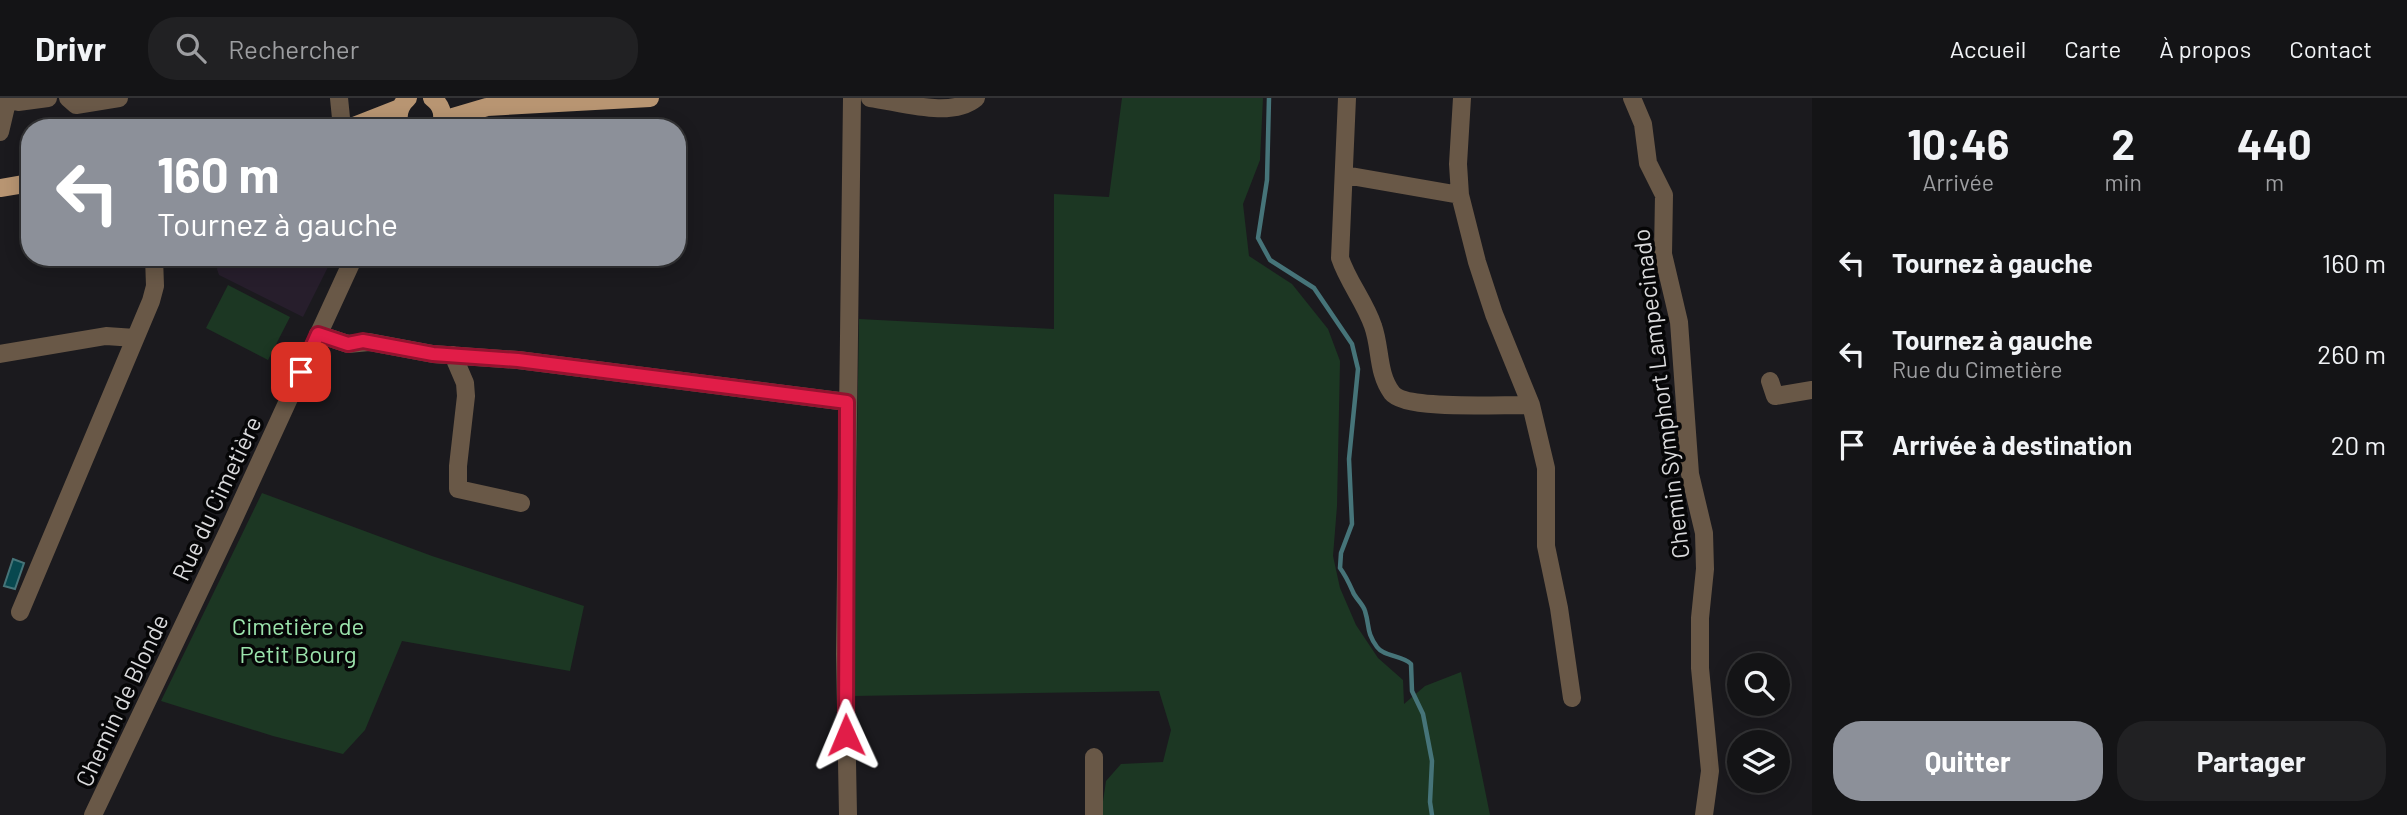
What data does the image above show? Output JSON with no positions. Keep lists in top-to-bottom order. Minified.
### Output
{"streets":{"street":["Chemin Symphort Lampecinado","Rue du Cimetière","Chemin de Blonde"]},"crossings":[["Rue du Cimetière","Chemin de Blonde"]],"parks":["Cimetière de Petit Bourg"],"page":{"header":"Drivr","search":"Rechercher","nav":["Accueil","Carte","À propos","Contact"],"eta":["10:46","Arrivée","2","min","440","m"],"turn":["160 m","Tournez à gauche"],"list":[{"name":"Tournez à gauche","value":"160 m"},{"name":"Tournez à gauche","note":"Rue du Cimetière","value":"260 m"},{"name":"Arrivée à destination","value":"20 m"}],"buttons":["Quitter","Partager"]}}
